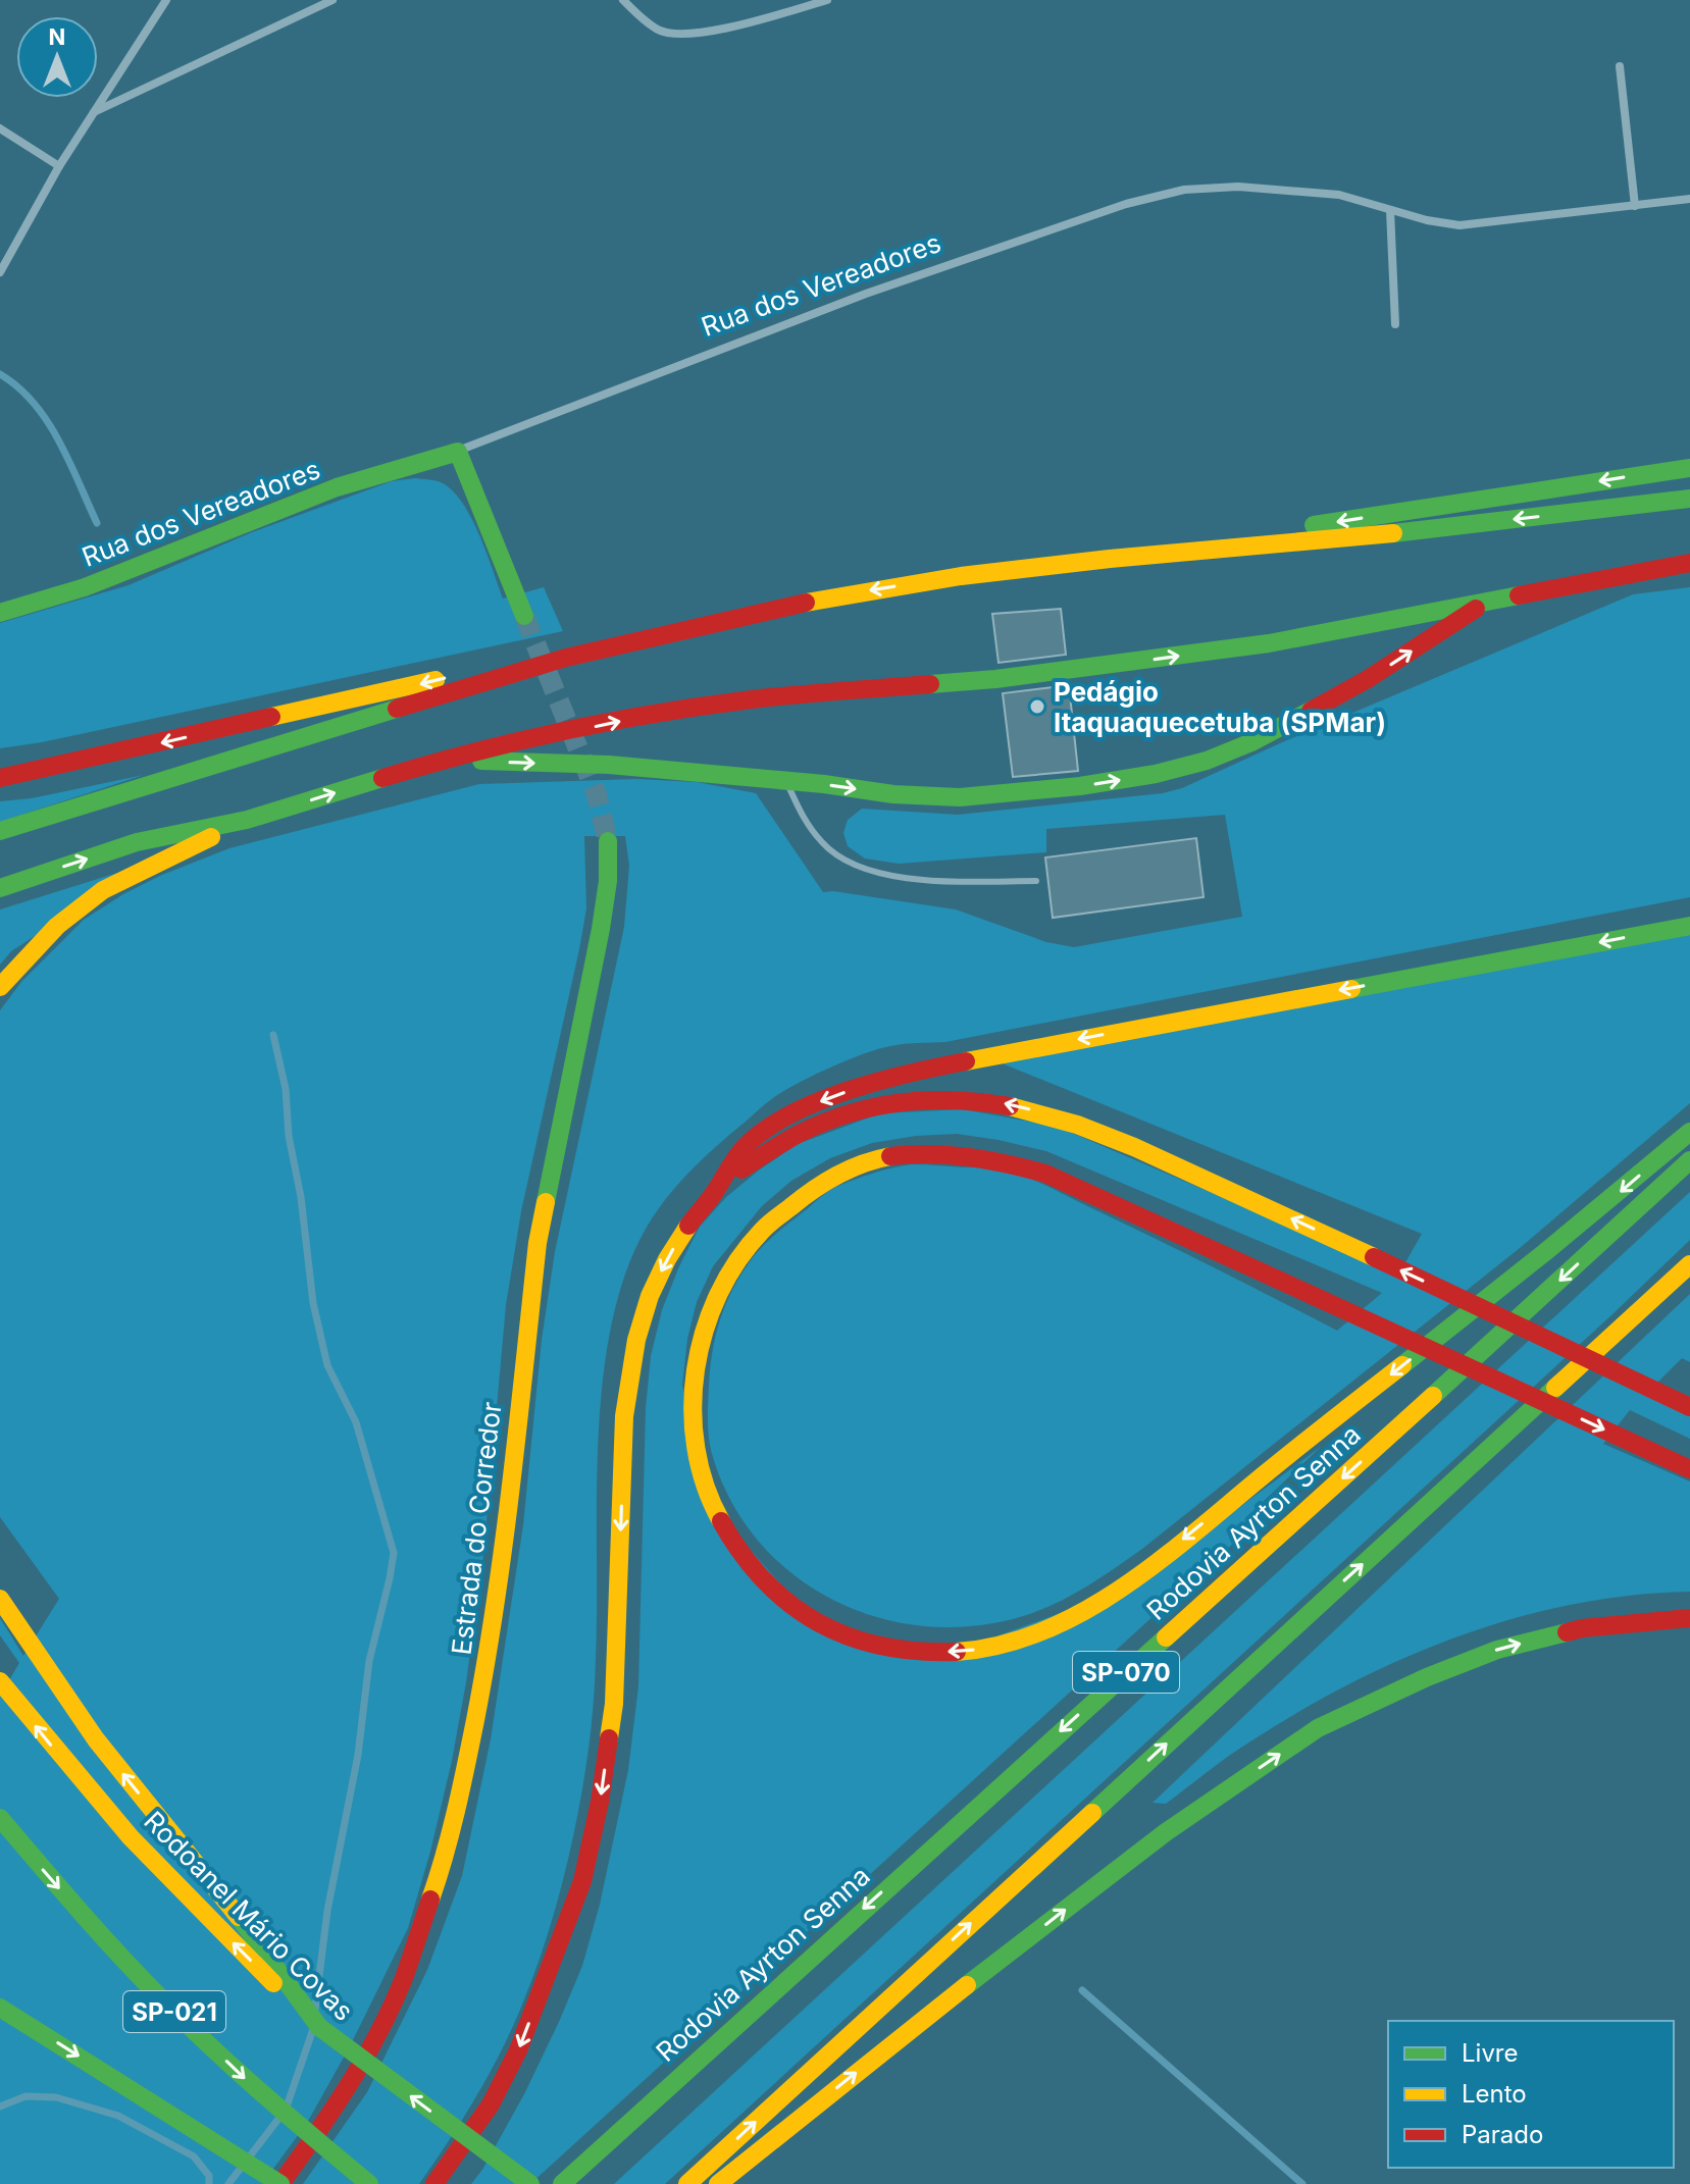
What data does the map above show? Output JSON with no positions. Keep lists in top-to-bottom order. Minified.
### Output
{"streets":{"main road":["Rua dos Vereadores","Rodovia Ayrton Senna","Estrada do Corredor","SP-070","Rodoanel Mário Covas","SP-021"]},"places":["Pedágio Itaquaquecetuba (SPMar)"],"legend":["Livre","Lento","Parado"],"north":"top"}
